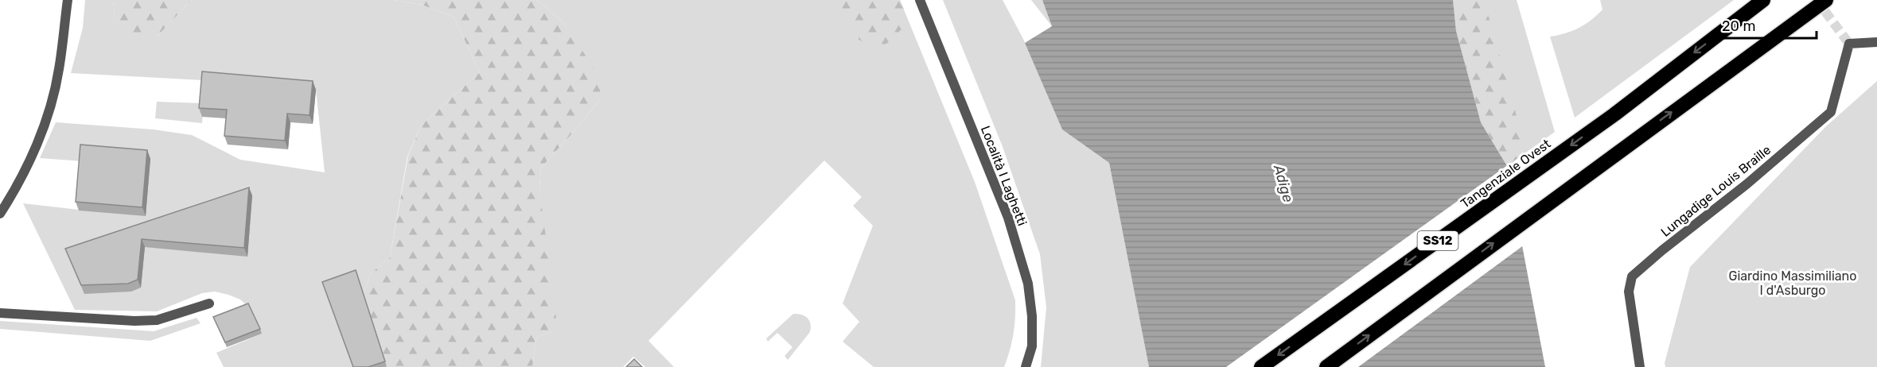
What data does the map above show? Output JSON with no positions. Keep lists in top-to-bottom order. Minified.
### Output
{"streets":{"highway":["Tangenziale Ovest","SS12"],"street":["Località I Laghetti","Lungadige Louis Braille"]},"water":["Adige"],"parks":["Giardino Massimiliano I d'Asburgo"],"scale_bar":"20 m"}
